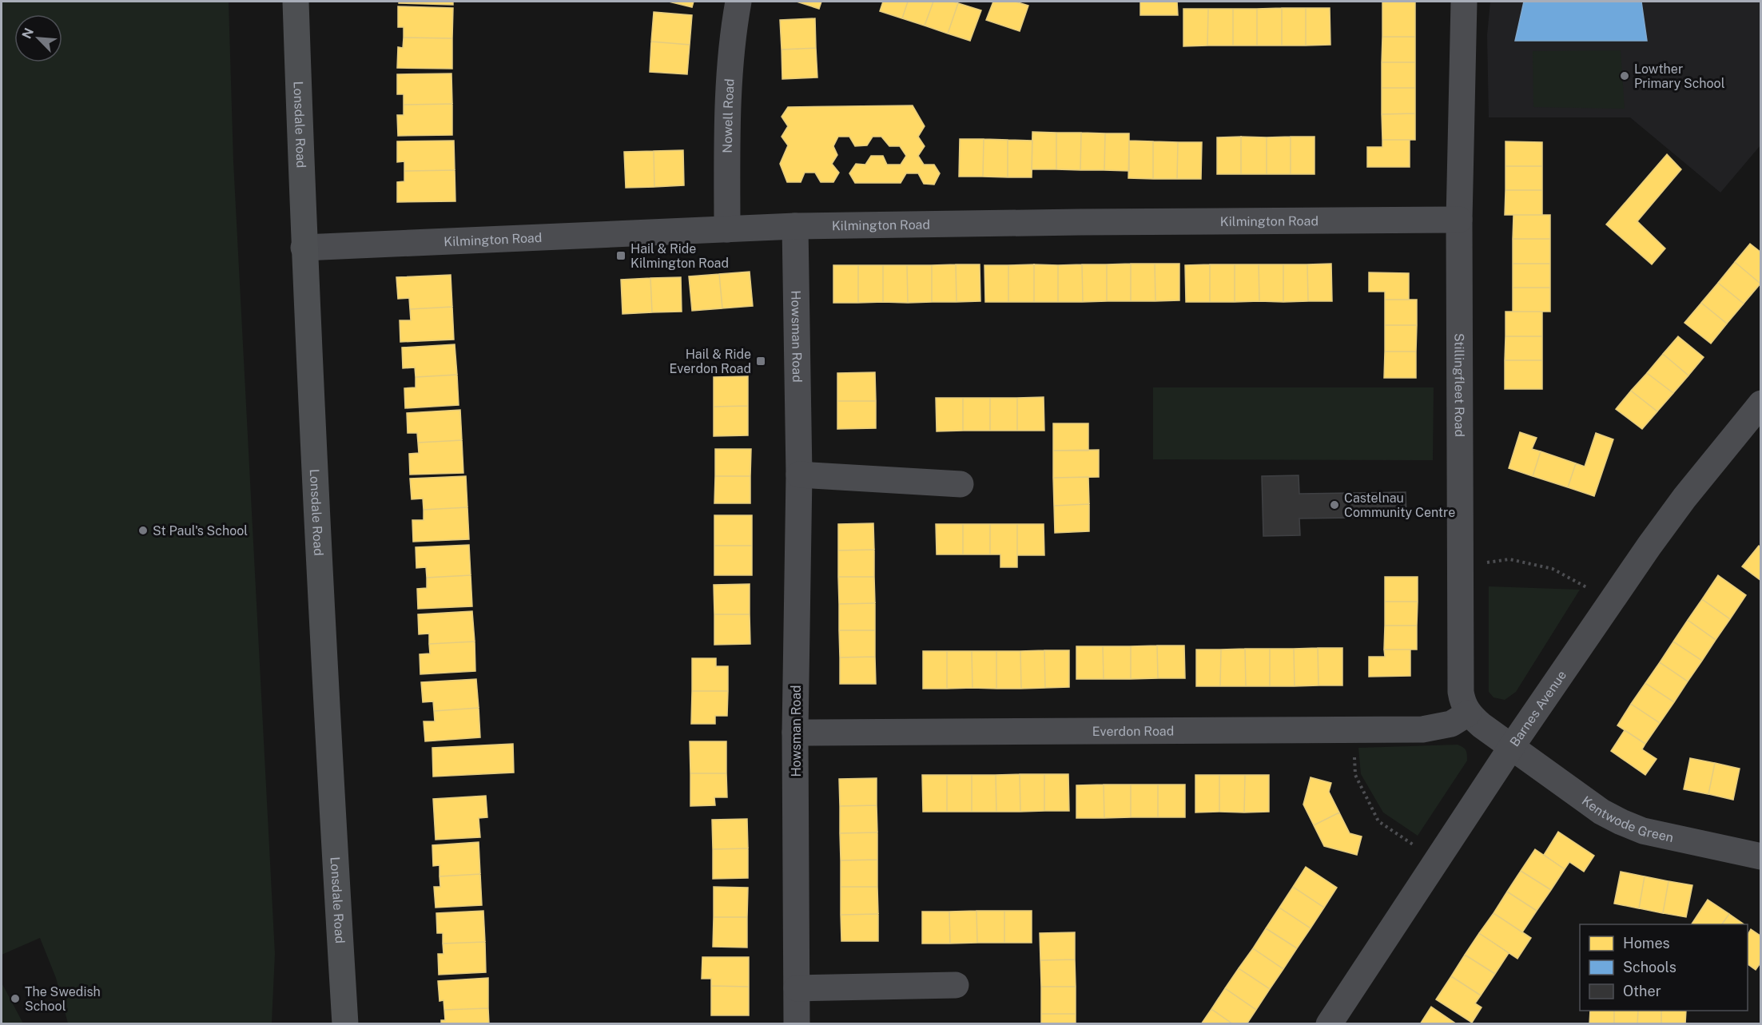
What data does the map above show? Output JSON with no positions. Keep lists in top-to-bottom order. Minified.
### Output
{"streets":{"main road":["Lonsdale Road"],"street":["Nowell Road","Kilmington Road","Howsman Road","Stillingfleet Road","Barnes Avenue","Everdon Road","Kentwode Green"]},"crossings":[["Nowell Road","Kilmington Road"],["Lonsdale Road","Kilmington Road"],["Kilmington Road","Howsman Road"],["Kilmington Road","Stillingfleet Road"],["Howsman Road","Everdon Road"],["Stillingfleet Road","Everdon Road"],["Barnes Avenue","Kentwode Green"]],"places":{"other":["Lowther Primary School","Castelnau Community Centre","St Paul's School","The Swedish School"],"transit":["Hail & Ride Kilmington Road","Hail & Ride Everdon Road"]},"legend":["Homes","Schools","Other"],"north":"top left"}
